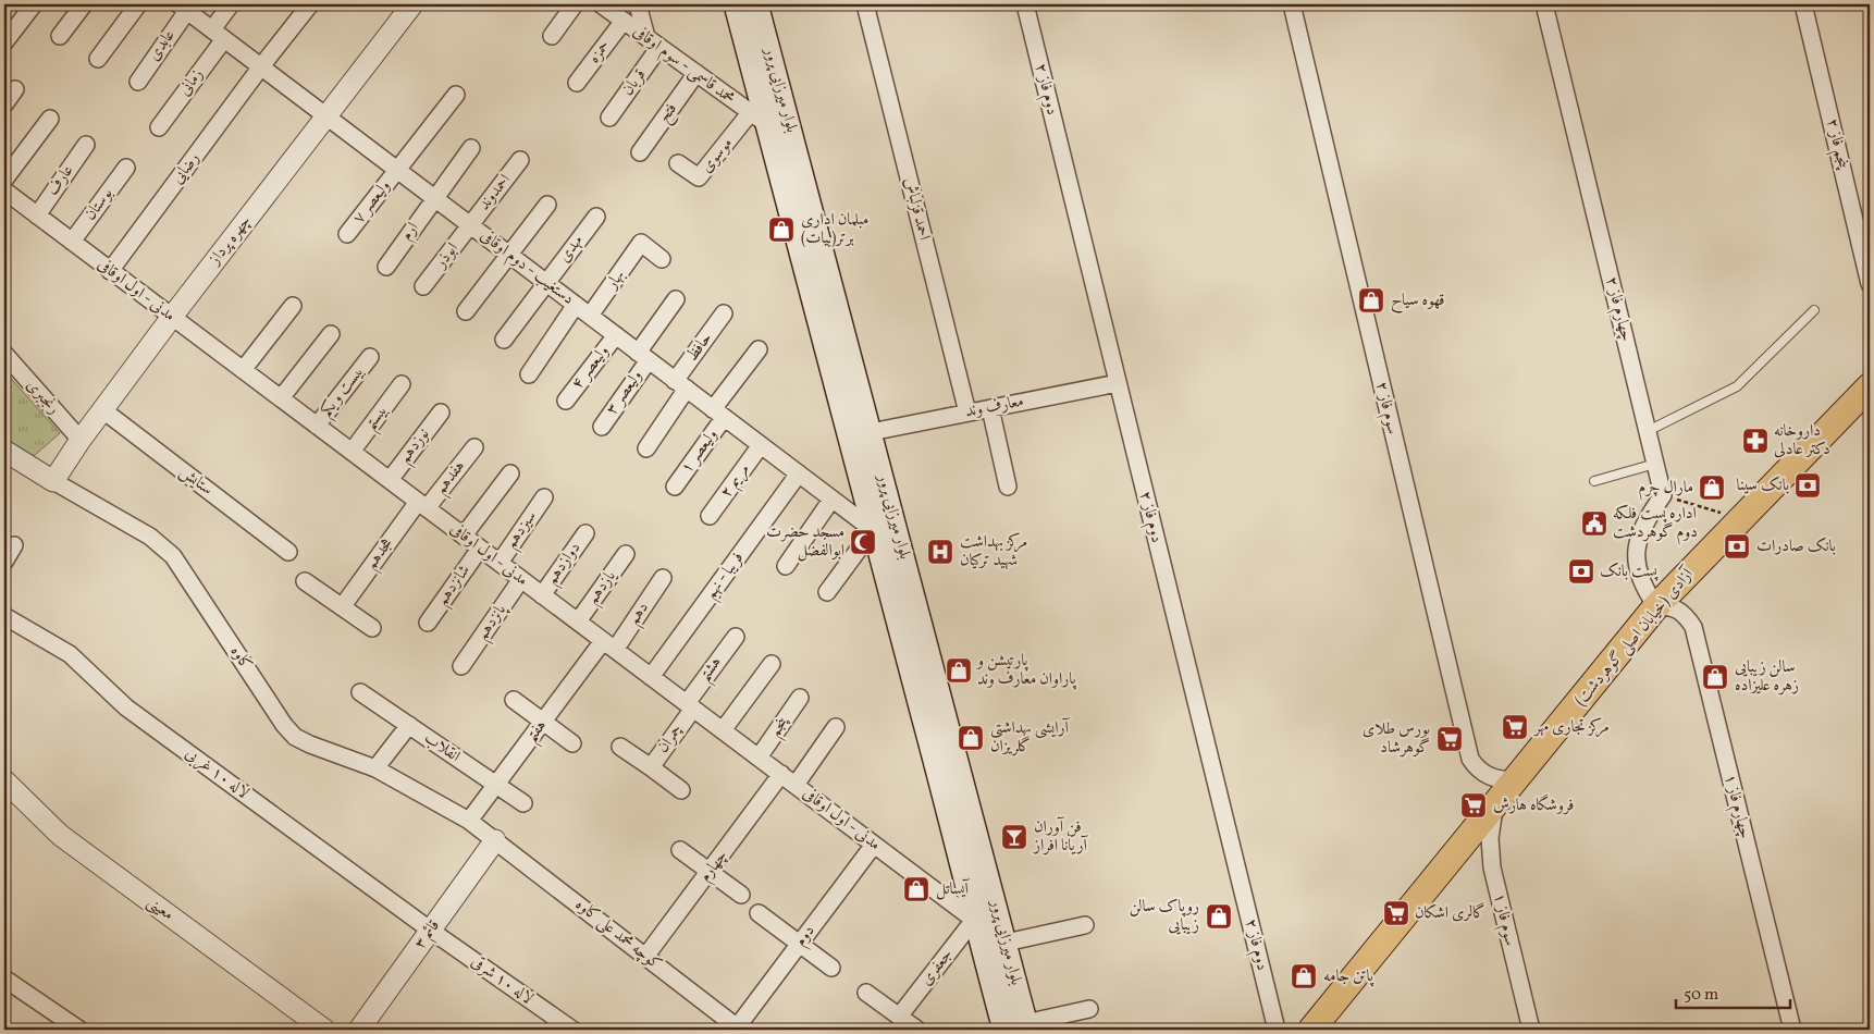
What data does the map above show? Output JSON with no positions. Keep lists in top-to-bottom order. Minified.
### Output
{"streets":{"main road":["بلوار میرزایی پرور","آزادی (خیابان اصلی گوهردشت)"],"street":["عابدی","حمزه","محمد قاسمی - سوم اوقافی","زمانی","قربان","دوم فاز ۲","فتح","پنجم فاز ۲","موسوی","رضایی","عارف","احمدوند","ولیعصر ۷","بوستان","احمد قزلباش","ارم","چهره پرداز","مهدی","ابوذر","دستغیب - دوم اوقافی","بهار","مدنی - اول اوقافی","چهارم فاز ۲","حافظ","ولیعصر ۴","بیست و یکم","ولیعصر ۳","رنجبری","معارف وند","سوم فاز ۲","بیستم","نوزدهم","ولیعصر ۱","هفدهم","ستایش","مریم ۲","سیزدهم","هجدهم","دوازدهم","فریبا - نهم","شانزدهم","یازدهم","دهم","پانزدهم","کاوه","هشتم","پنجم","هفتم","چمران","انقلاب","لاله ۱۰ غربی","چهارم فاز ۱","چهارم","معینی","سوم فاز ۱","قائم ۳","کوچه محمد علی کاوه","دوم","جعفری","لاله ۱۰ شرقی"]},"crossings":[["عابدی","دستغیب - دوم اوقافی"],["حمزه","محمد قاسمی - سوم اوقافی"],["محمد قاسمی - سوم اوقافی","قربان"],["محمد قاسمی - سوم اوقافی","بلوار میرزایی پرور"],["محمد قاسمی - سوم اوقافی","فتح"],["محمد قاسمی - سوم اوقافی","موسوی"],["زمانی","دستغیب - دوم اوقافی"],["دوم فاز ۲","معارف وند"],["بلوار میرزایی پرور","موسوی"],["بلوار میرزایی پرور","دستغیب - دوم اوقافی"],["بلوار میرزایی پرور","مدنی - اول اوقافی"],["بلوار میرزایی پرور","معارف وند"],["بلوار میرزایی پرور","جعفری"],["رضایی","دستغیب - دوم اوقافی"],["رضایی","مدنی - اول اوقافی"],["عارف","مدنی - اول اوقافی"],["احمدوند","ابوذر"],["احمدوند","دستغیب - دوم اوقافی"],["ولیعصر ۷","دستغیب - دوم اوقافی"],["بوستان","مدنی - اول اوقافی"],["احمد قزلباش","معارف وند"],["ارم","دستغیب - دوم اوقافی"],["چهره پرداز","دستغیب - دوم اوقافی"],["چهره پرداز","مدنی - اول اوقافی"],["چهره پرداز","رنجبری"],["چهره پرداز","ستایش"],["چهره پرداز","کاوه"],["مهدی","دستغیب - دوم اوقافی"],["ابوذر","دستغیب - دوم اوقافی"],["دستغیب - دوم اوقافی","بهار"],["دستغیب - دوم اوقافی","حافظ"],["دستغیب - دوم اوقافی","ولیعصر ۴"],["دستغیب - دوم اوقافی","ولیعصر ۳"],["دستغیب - دوم اوقافی","ولیعصر ۱"],["دستغیب - دوم اوقافی","مریم ۲"],["دستغیب - دوم اوقافی","فریبا - نهم"],["مدنی - اول اوقافی","بیست و یکم"],["مدنی - اول اوقافی","بیستم"],["مدنی - اول اوقافی","نوزدهم"],["مدنی - اول اوقافی","هفدهم"],["مدنی - اول اوقافی","سیزدهم"],["مدنی - اول اوقافی","هجدهم"],["مدنی - اول اوقافی","دوازدهم"],["مدنی - اول اوقافی","فریبا - نهم"],["مدنی - اول اوقافی","شانزدهم"],["مدنی - اول اوقافی","یازدهم"],["مدنی - اول اوقافی","دهم"],["مدنی - اول اوقافی","پانزدهم"],["مدنی - اول اوقافی","هشتم"],["مدنی - اول اوقافی","پنجم"],["مدنی - اول اوقافی","هفتم"],["مدنی - اول اوقافی","چمران"],["مدنی - اول اوقافی","چهارم"],["مدنی - اول اوقافی","دوم"],["مدنی - اول اوقافی","جعفری"],["سوم فاز ۲","آزادی (خیابان اصلی گوهردشت)"],["هفدهم","هجدهم"],["دهم","هفتم"],["آزادی (خیابان اصلی گوهردشت)","چهارم فاز ۱"],["آزادی (خیابان اصلی گوهردشت)","سوم فاز ۱"],["کاوه","هفتم"],["کاوه","قائم ۳"],["کاوه","کوچه محمد علی کاوه"],["هشتم","چمران"],["هفتم","انقلاب"],["لاله ۱۰ غربی","قائم ۳"],["لاله ۱۰ غربی","لاله ۱۰ شرقی"],["چهارم","کوچه محمد علی کاوه"],["قائم ۳","کوچه محمد علی کاوه"],["قائم ۳","لاله ۱۰ شرقی"],["کوچه محمد علی کاوه","دوم"]],"places":{"shop":["مبلمان اداری برتر(بیات)","قهوه سیاح","مارال چرم","پارتیشن و پاراوان معارف وند","سالن زیبایی زهره علیزاده","آرایشی بهداشتی گلریزان","آیساتل","روپاک سالن زیبایی","پاتن جامه"],"pharmacy":["داروخانه دکتر عادلی"],"bank":["بانک سینا","بانک صادرات","پست بانک"],"public building":["اداره پست فلکه دوم گوهردشت"],"mosque":["مسجد حضرت ابوالفضل"],"hospital":["مرکز بهداشت شهید ترکیان"],"supermarket":["مرکز تجاری مهر","بورس طلای گوهرشاد","فروشگاه هارش","گالری اشکان"],"bar":["فن آوران آریانا افراز"]},"scale_bar":"50 m"}
